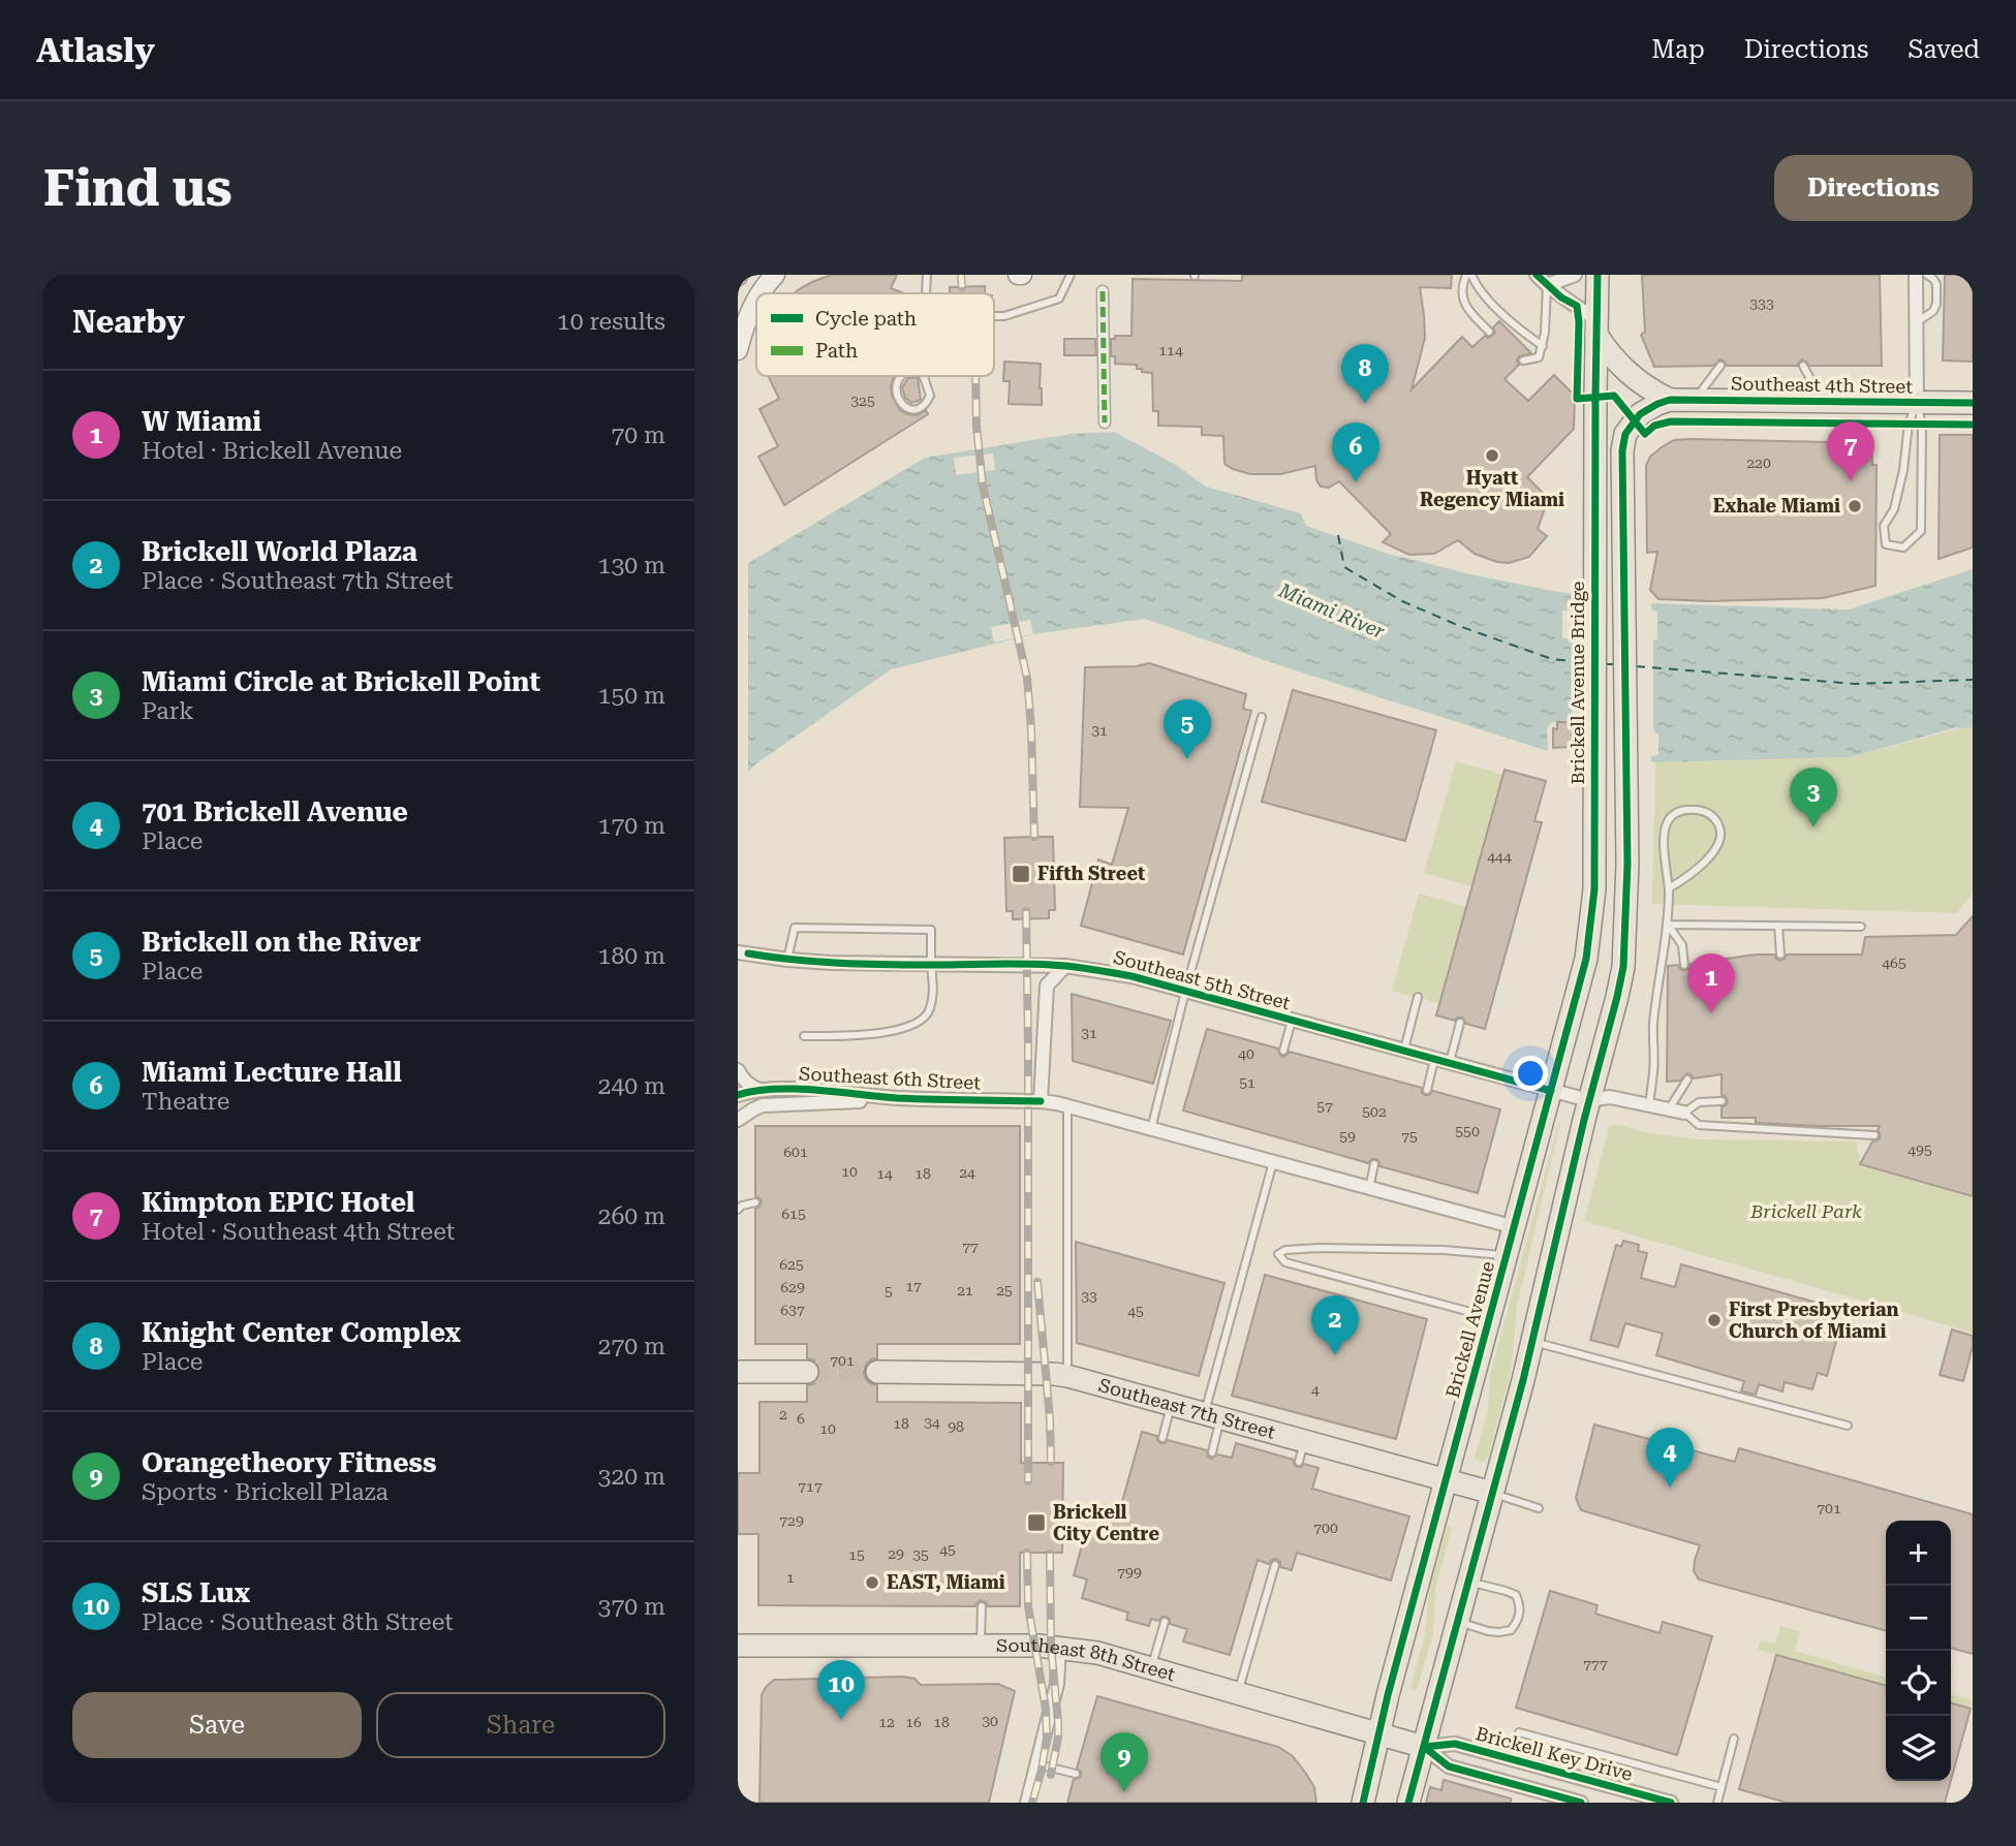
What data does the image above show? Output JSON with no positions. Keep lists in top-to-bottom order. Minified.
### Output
{"streets":{"main road":["Southeast 4th Street","Brickell Avenue Bridge","Brickell Avenue","Southeast 7th Street","Southeast 8th Street"],"street":["Southeast 5th Street","Southeast 6th Street","Brickell Key Drive"]},"crossings":[["Brickell Avenue Bridge","Brickell Avenue"],["Southeast 5th Street","Brickell Avenue"],["Southeast 6th Street","Brickell Avenue"],["Brickell Avenue","Southeast 7th Street"],["Brickell Avenue","Southeast 8th Street"],["Southeast 8th Street","Brickell Key Drive"]],"water":["Miami River"],"parks":["Brickell Park"],"places":{"other":["Hyatt Regency Miami","Exhale Miami","First Presbyterian Church of Miami","EAST, Miami"],"transit":["Fifth Street","Brickell City Centre"]},"house_numbers":["333","114","325","220","31","444","465","31","40","51","57","502","550","59","75","495","601","10","24","14","18","615","77","625","17","629","21","25","5","33","637","45","701","4","2","6","34","18","98","10","717","701","729","700","45","29","15","35","799","1","777","30","12","16","18"],"legend":["Cycle path","Path"],"page":{"header":"Atlasly","nav":["Map","Directions","Saved"],"buttons":["Directions",["Save","Share"]],"title":"Find us","heading":["Nearby","10 results"],"pins":["8","7","6","5","3","1","2","4","10","9"],"list":[{"mark":"1","name":"W Miami","note":"Hotel · Brickell Avenue","value":"70 m"},{"mark":"2","name":"Brickell World Plaza","note":"Place · Southeast 7th Street","value":"130 m"},{"mark":"3","name":"Miami Circle at Brickell Point","note":"Park","value":"150 m"},{"mark":"4","name":"701 Brickell Avenue","note":"Place","value":"170 m"},{"mark":"5","name":"Brickell on the River","note":"Place","value":"180 m"},{"mark":"6","name":"Miami Lecture Hall","note":"Theatre","value":"240 m"},{"mark":"7","name":"Kimpton EPIC Hotel","note":"Hotel · Southeast 4th Street","value":"260 m"},{"mark":"8","name":"Knight Center Complex","note":"Place","value":"270 m"},{"mark":"9","name":"Orangetheory Fitness","note":"Sports · Brickell Plaza","value":"320 m"},{"mark":"10","name":"SLS Lux","note":"Place · Southeast 8th Street","value":"370 m"}],"map_buttons":["+","−"]}}
